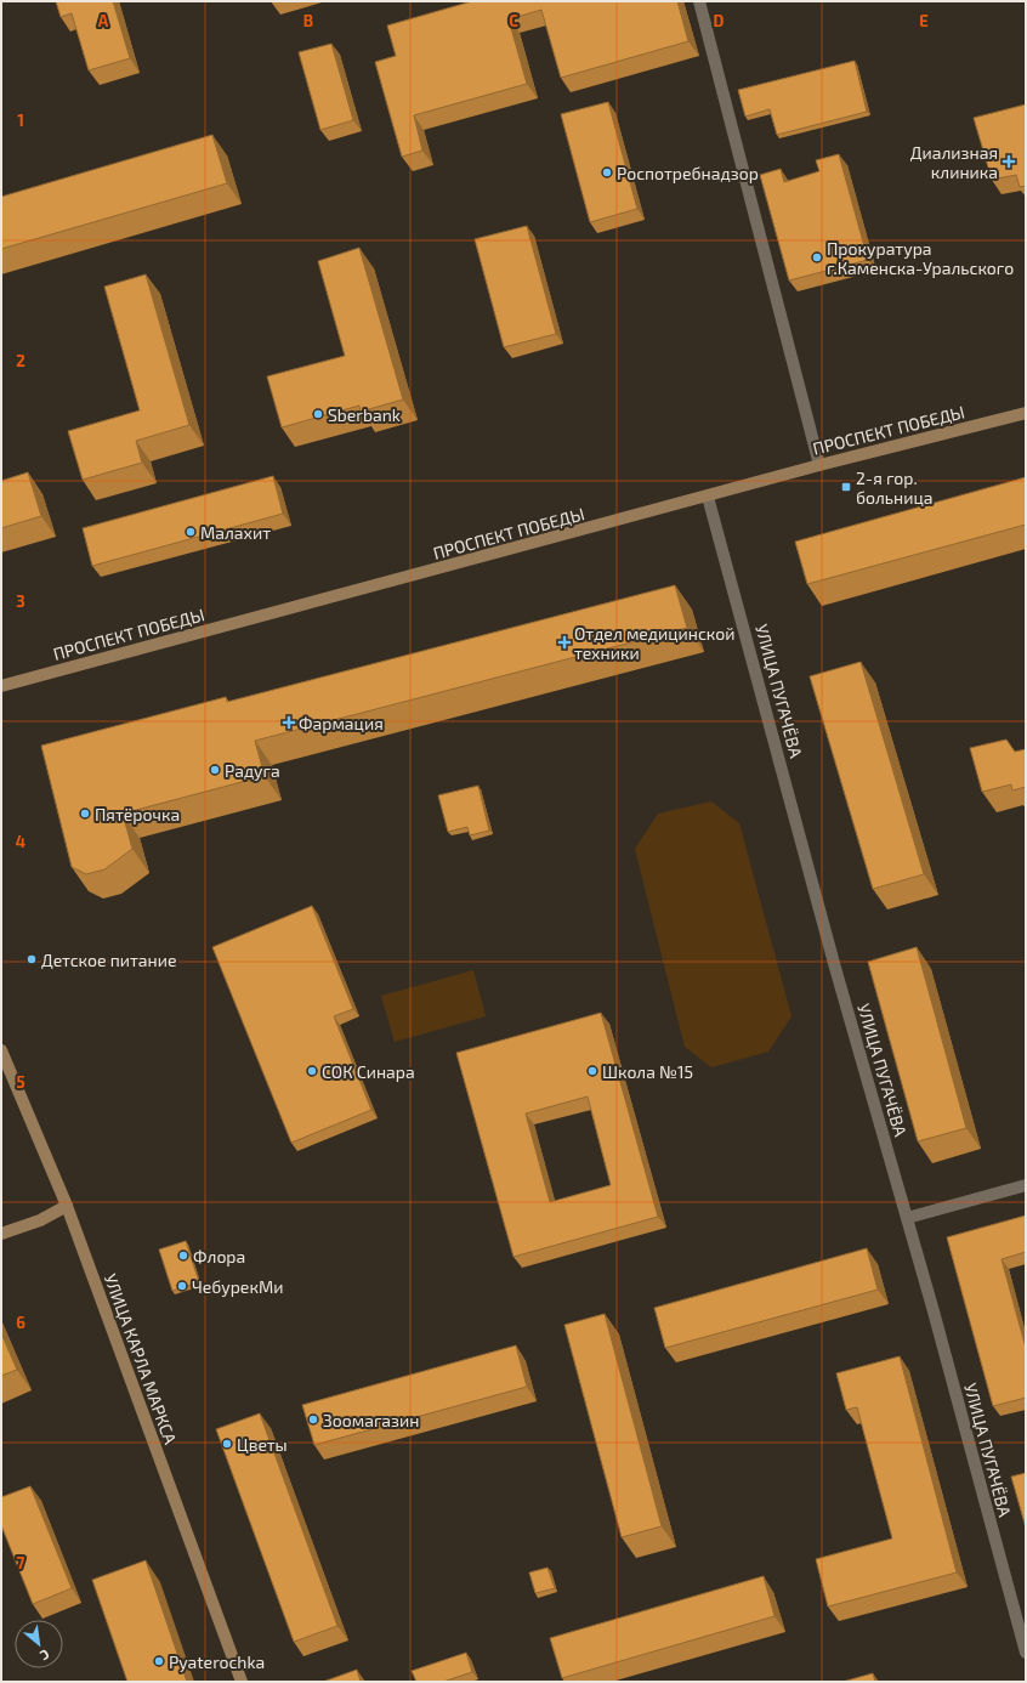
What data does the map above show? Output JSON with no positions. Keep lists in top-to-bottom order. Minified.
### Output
{"streets":{"street":["ПРОСПЕКТ ПОБЕДЫ","УЛИЦА ПУГАЧЁВА","УЛИЦА КАРЛА МАРКСА"]},"crossings":[["ПРОСПЕКТ ПОБЕДЫ","УЛИЦА ПУГАЧЁВА"]],"places":{"health":["Диализная клиника","Отдел медицинской техники","Фармация"],"other":["Роспотребнадзор","Прокуратура г.Каменска-Уральского","Sberbank","Малахит","Радуга","Пятёрочка","Детское питание","СОК Синара","Школа №15","Флора","ЧебурекМи","Зоомагазин","Цветы","Pyaterochka"],"transit":["2-я гор. больница"]},"north":"bottom right","grid":{"columns":["A","B","C","D","E"],"rows":["1","2","3","4","5","6","7"]}}
